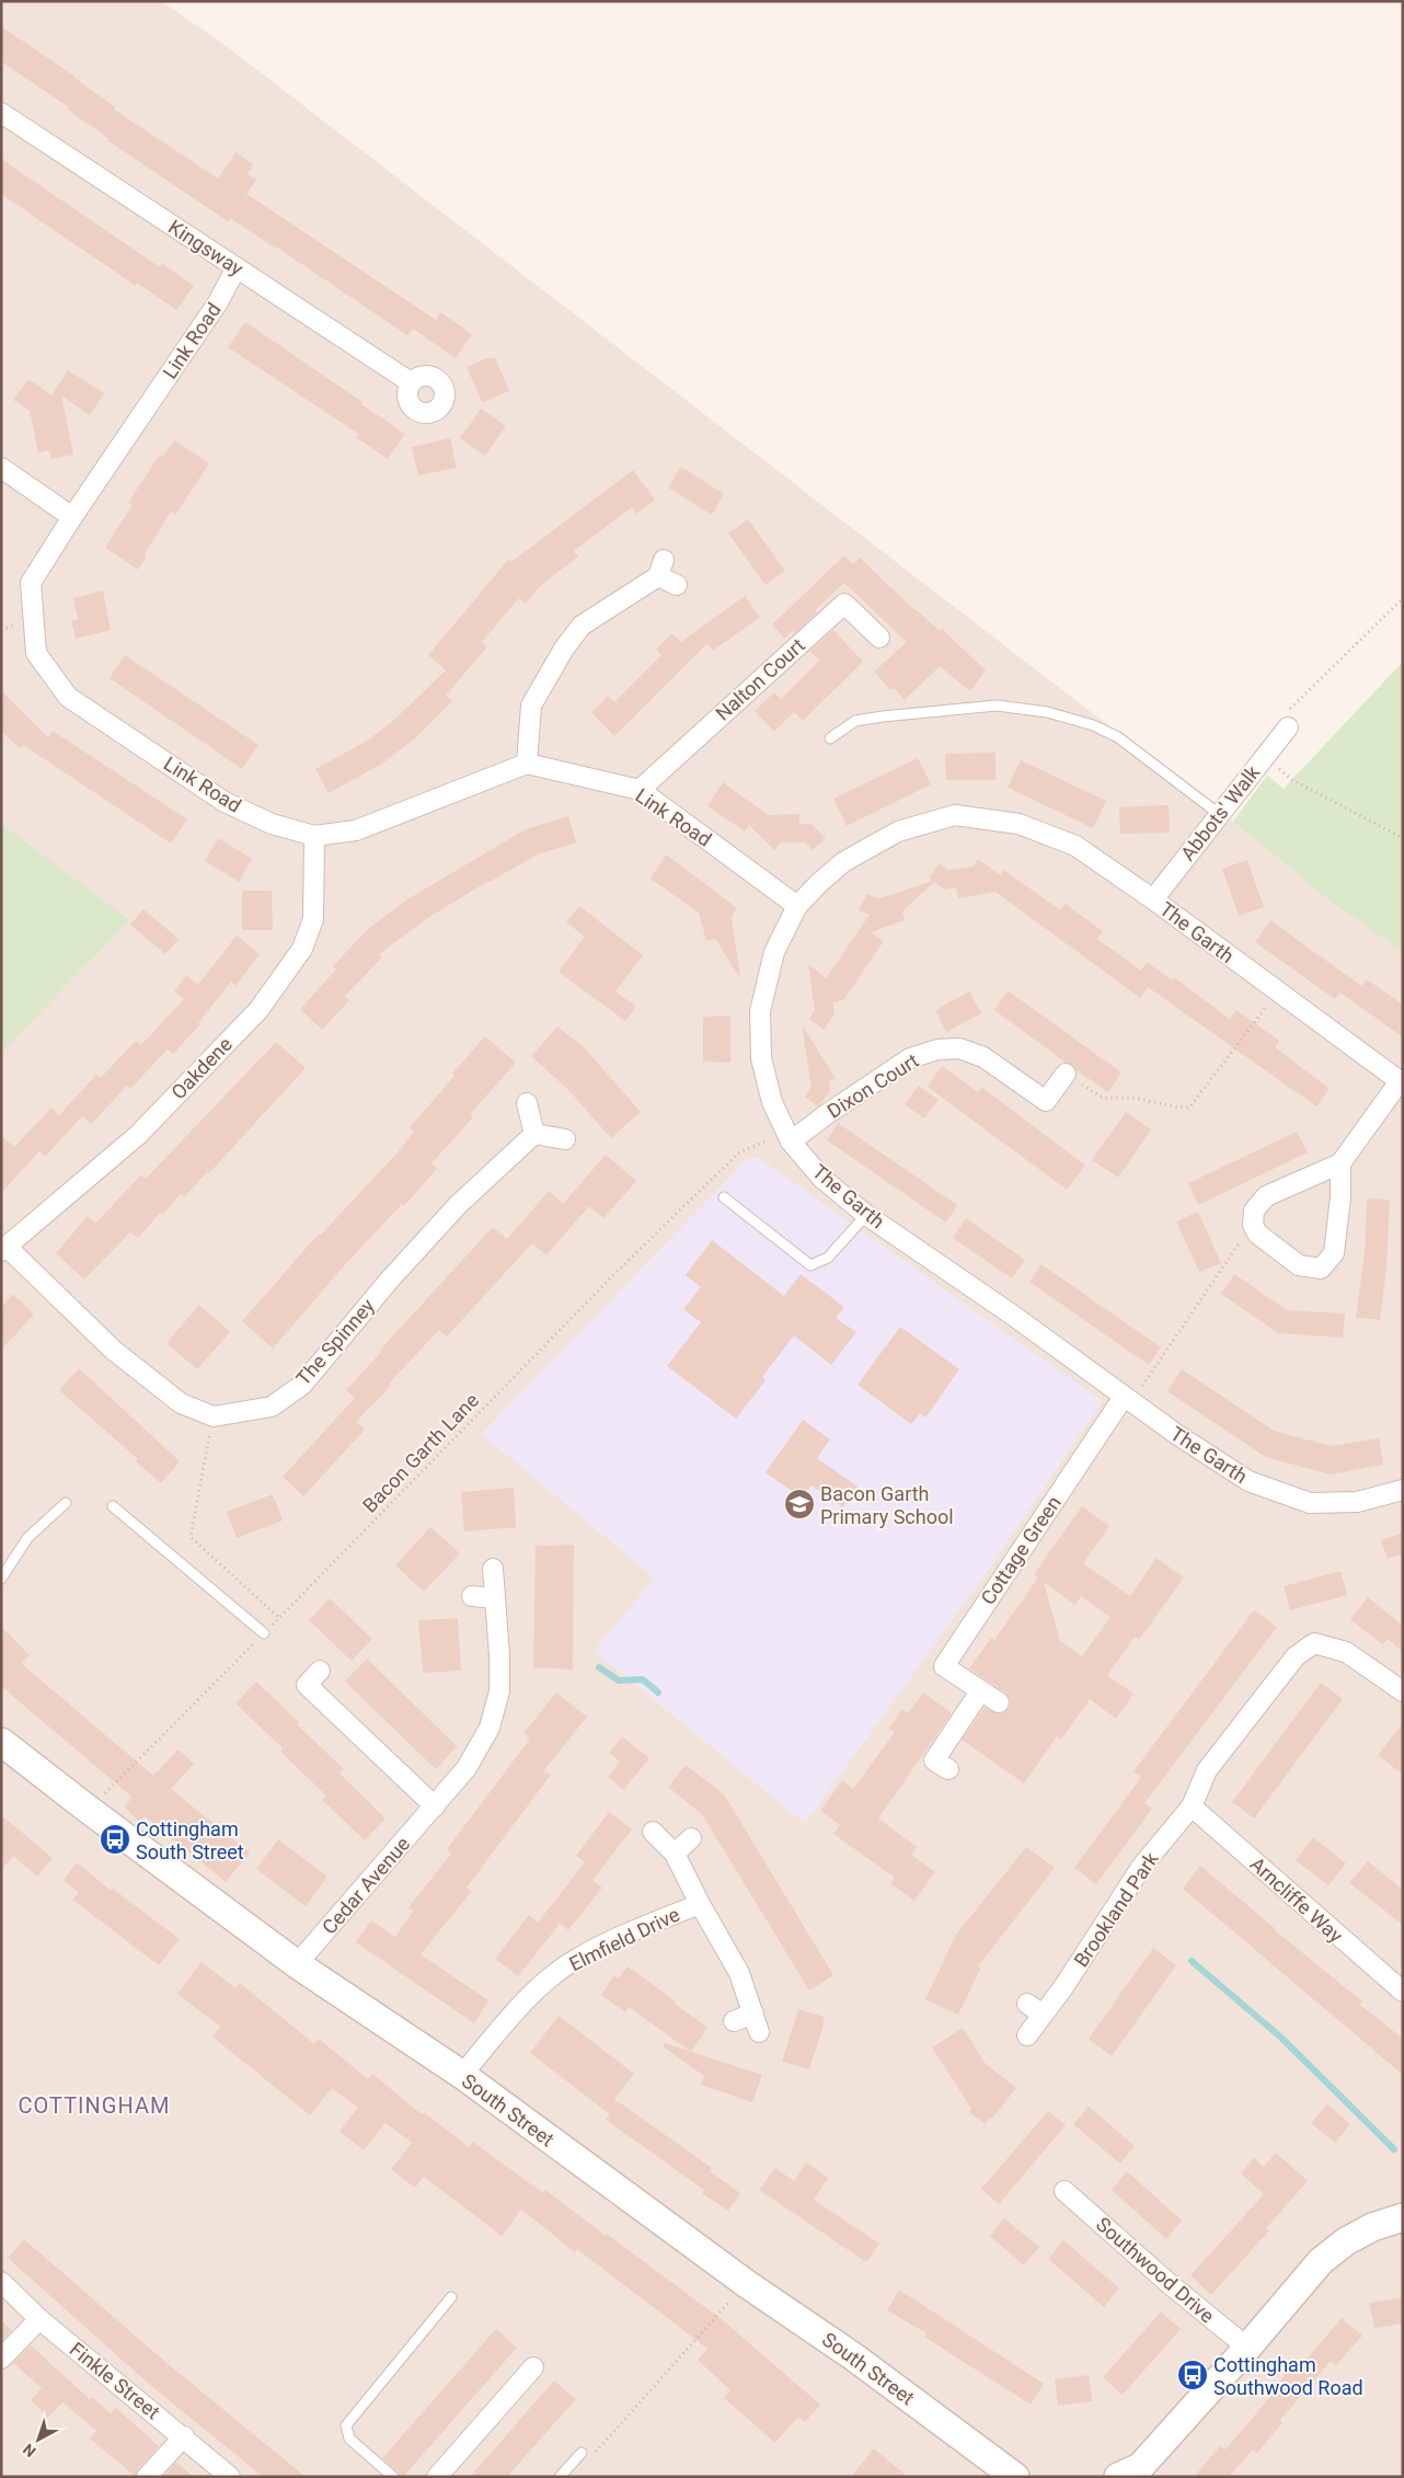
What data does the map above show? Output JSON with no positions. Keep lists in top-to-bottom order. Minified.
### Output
{"streets":{"main road":["South Street"],"street":["Kingsway","Link Road","Nalton Court","Abbots' Walk","The Garth","Oakdene","Dixon Court","The Spinney","Cottage Green","Cedar Avenue","Arncliffe Way","Brookland Park","Elmfield Drive","Southwood Drive","Finkle Street"],"path":["Bacon Garth Lane"]},"crossings":[["Kingsway","Link Road"],["Link Road","Nalton Court"],["Link Road","The Garth"],["Link Road","Oakdene"],["Abbots' Walk","The Garth"],["The Garth","Dixon Court"],["The Garth","Bacon Garth Lane"],["The Garth","Cottage Green"],["Dixon Court","Bacon Garth Lane"],["Bacon Garth Lane","South Street"],["Cedar Avenue","South Street"],["Arncliffe Way","Brookland Park"],["Elmfield Drive","South Street"]],"districts":["COTTINGHAM"],"places":{"school or university":["Bacon Garth Primary School"],"bus stop":["Cottingham South Street","Cottingham Southwood Road"]},"north":"bottom left"}
